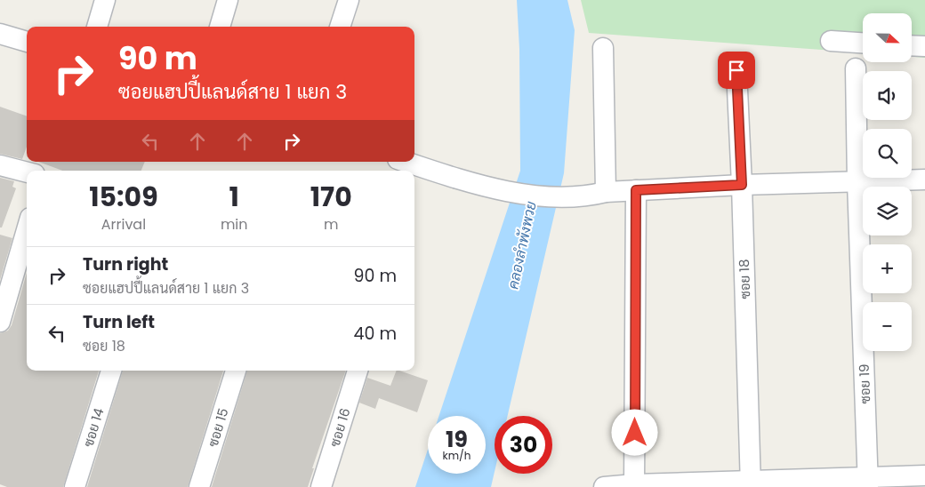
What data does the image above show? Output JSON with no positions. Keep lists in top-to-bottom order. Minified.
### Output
{"streets":{"street":["ซอย 18","ซอย 19","ซอย 14","ซอย 15","ซอย 16"]},"water":["คลองลำพังพวย"],"north":"right","page":{"map_buttons":["+","−"],"turn":["90 m","ซอยแฮปปี้แลนด์สาย 1 แยก 3"],"eta":["15:09","Arrival","1","min","170","m"],"list":[{"name":"Turn right","note":"ซอยแฮปปี้แลนด์สาย 1 แยก 3","value":"90 m"},{"name":"Turn left","note":"ซอย 18","value":"40 m"}],"speed":"19 km/h","limit":"30"}}
